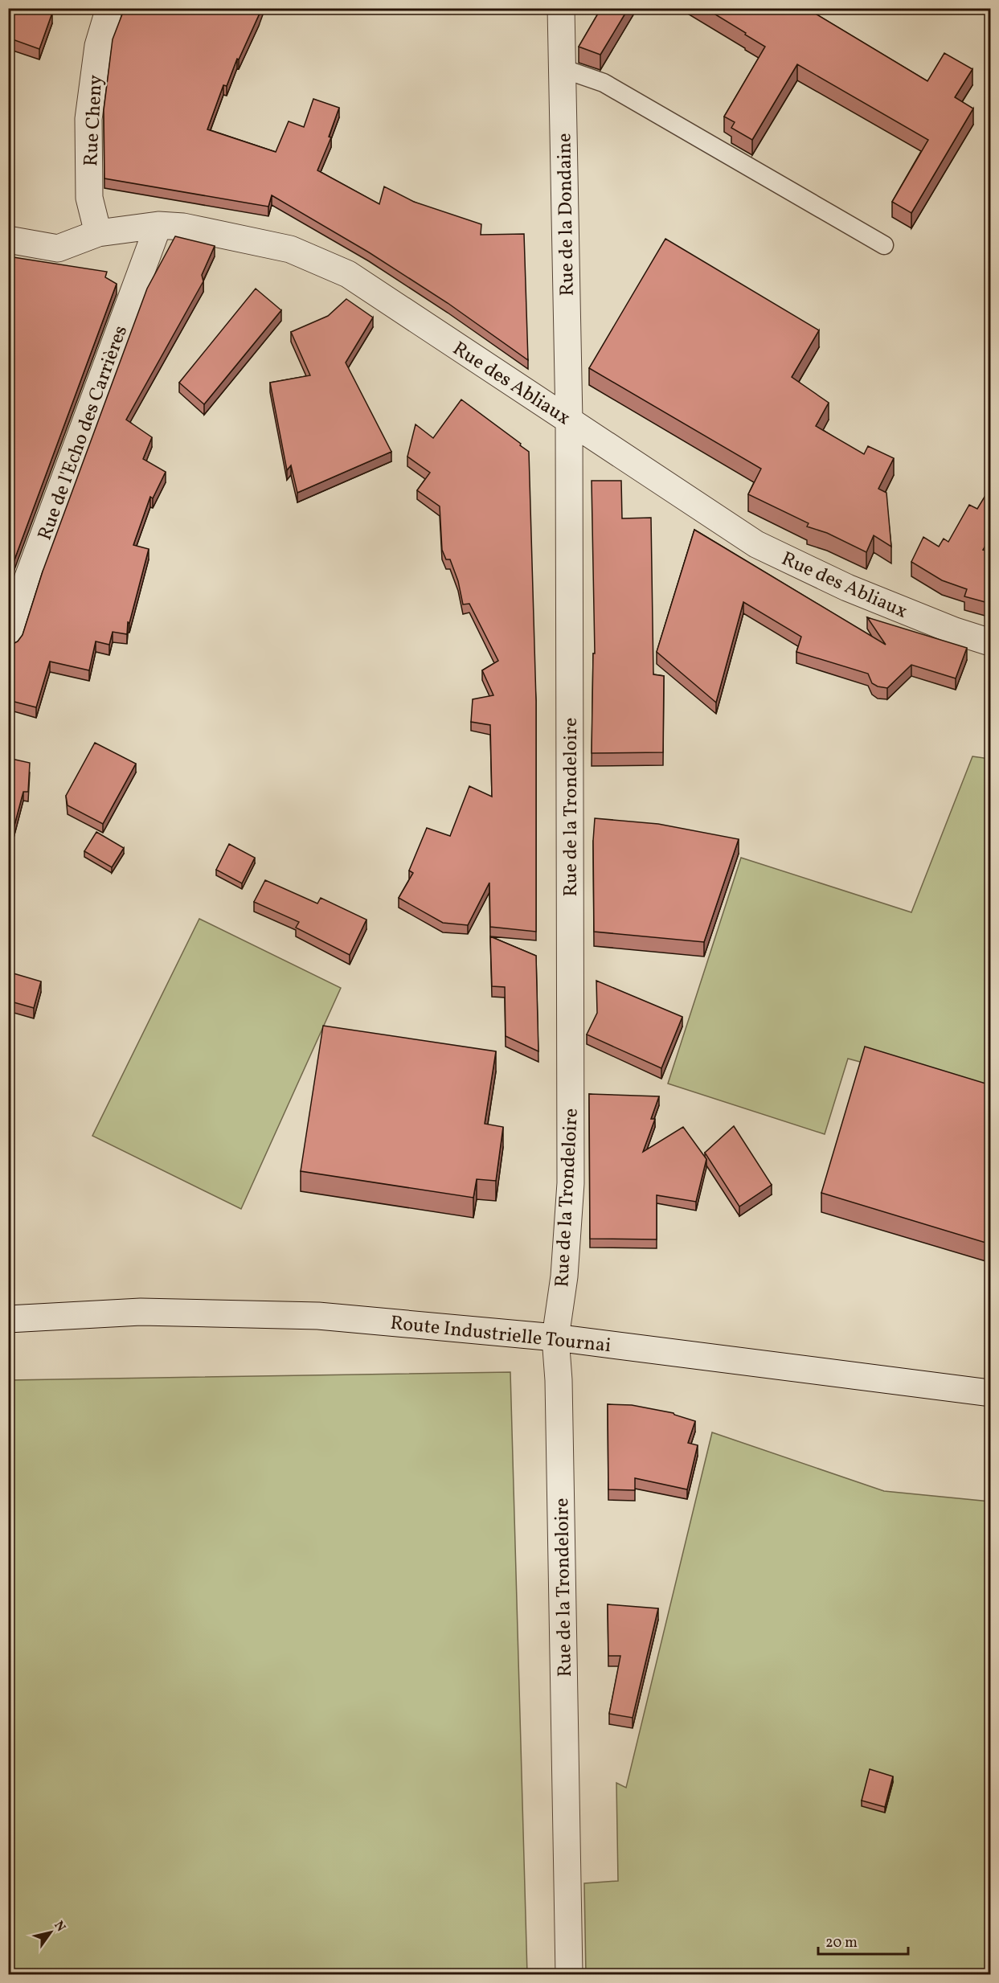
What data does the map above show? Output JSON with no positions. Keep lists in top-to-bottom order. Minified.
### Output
{"streets":{"street":["Rue Cheny","Rue de la Dondaine","Rue des Abliaux","Rue de l'Echo des Carrières","Rue de la Trondeloire","Route Industrielle Tournai"]},"crossings":[["Rue Cheny","Rue des Abliaux"],["Rue de la Dondaine","Rue des Abliaux"],["Rue de la Dondaine","Rue de la Trondeloire"],["Rue des Abliaux","Rue de l'Echo des Carrières"],["Rue des Abliaux","Rue de la Trondeloire"],["Rue de la Trondeloire","Route Industrielle Tournai"]],"scale_bar":"20 m","north":"top right"}
